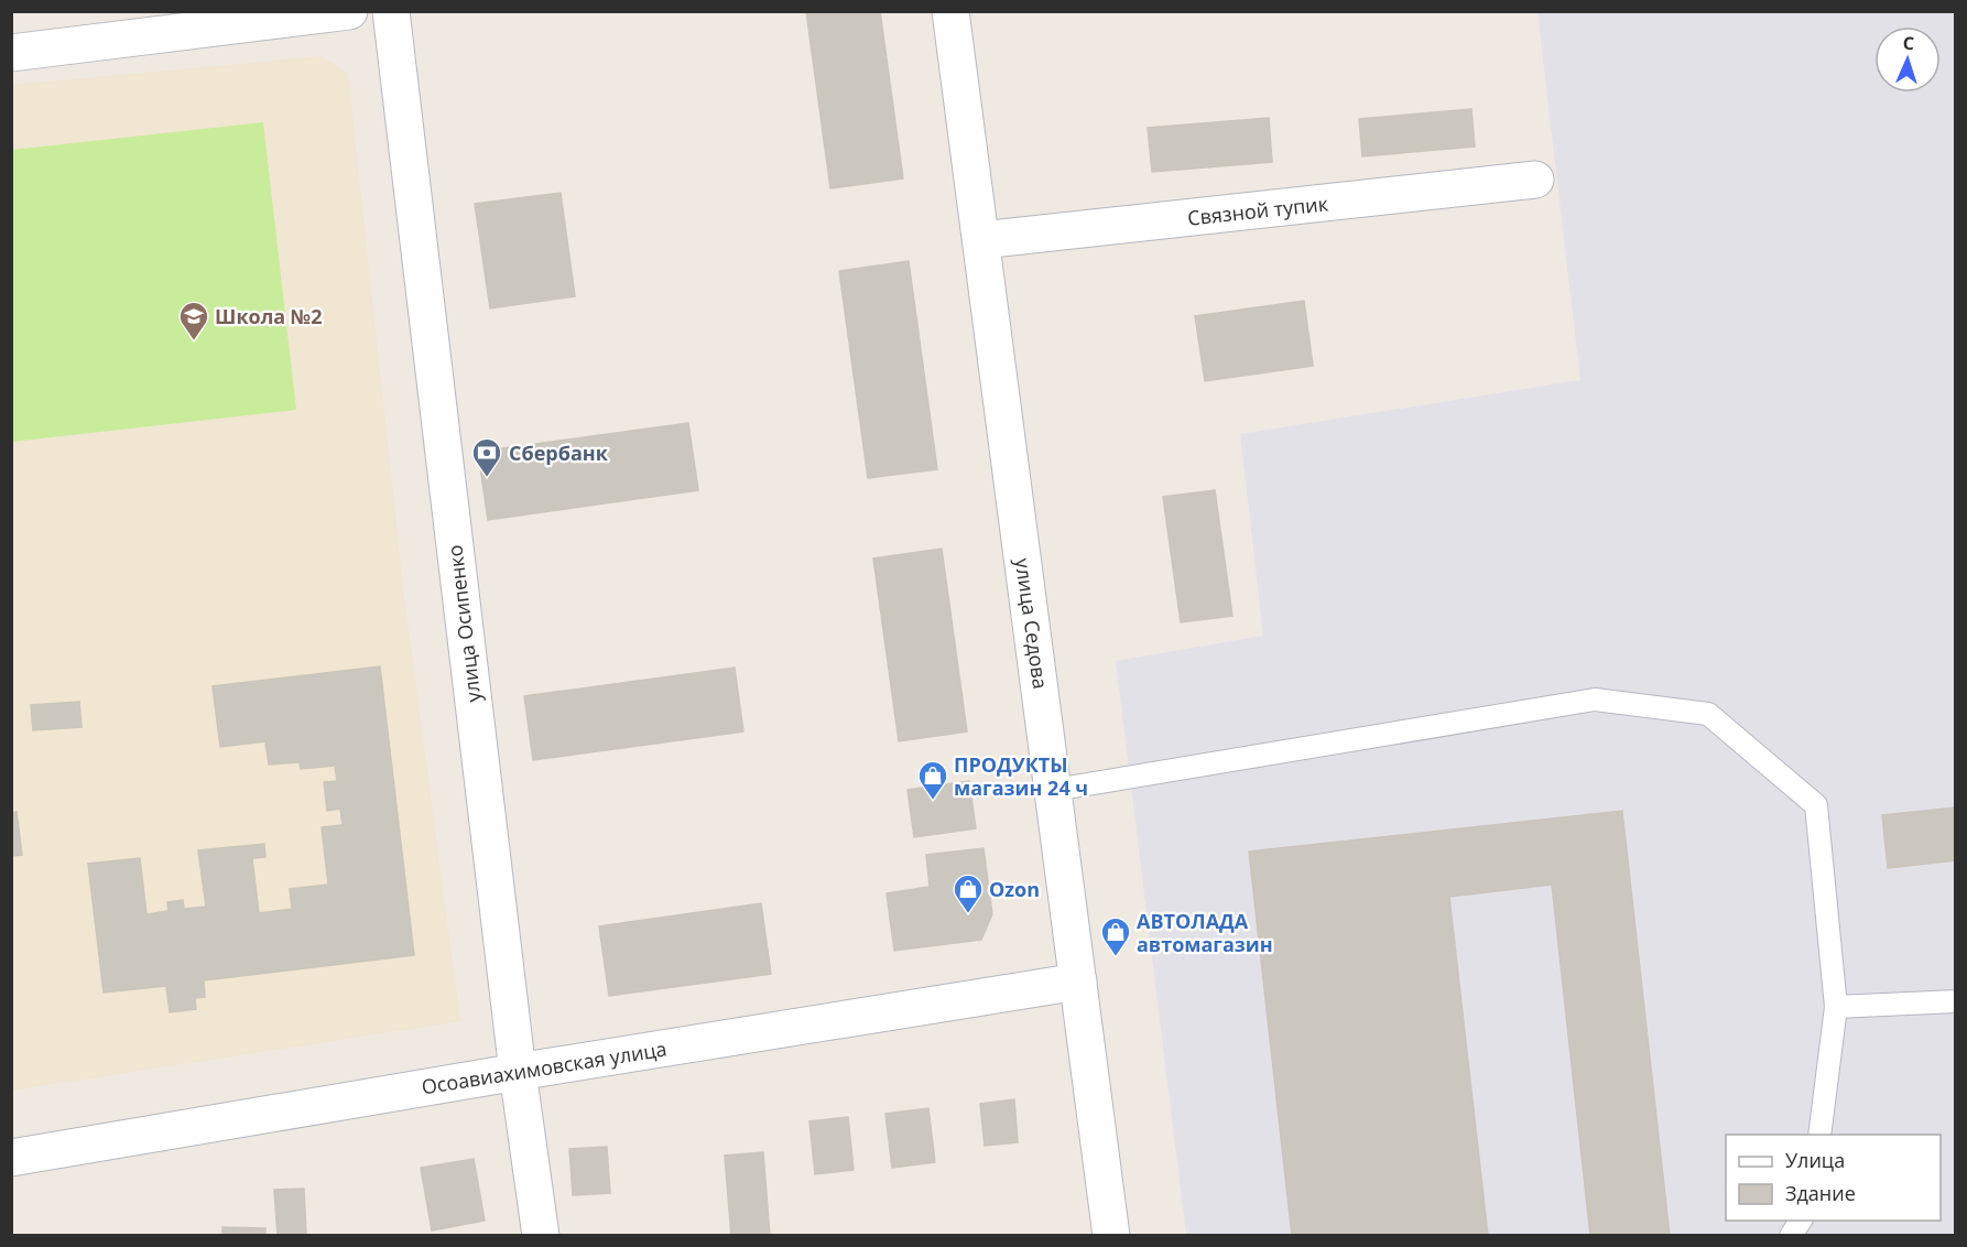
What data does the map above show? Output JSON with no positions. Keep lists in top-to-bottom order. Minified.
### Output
{"streets":{"street":["Связной тупик","улица Осипенко","улица Седова","Осоавиахимовская улица"]},"crossings":[["Связной тупик","улица Седова"],["улица Осипенко","Осоавиахимовская улица"],["улица Седова","Осоавиахимовская улица"]],"places":{"school or university":["Школа №2"],"bank":["Сбербанк"],"shop":["ПРОДУКТЫ магазин 24 ч","Ozon","АВТОЛАДА автомагазин"]},"legend":["Улица","Здание"],"north":"top"}
